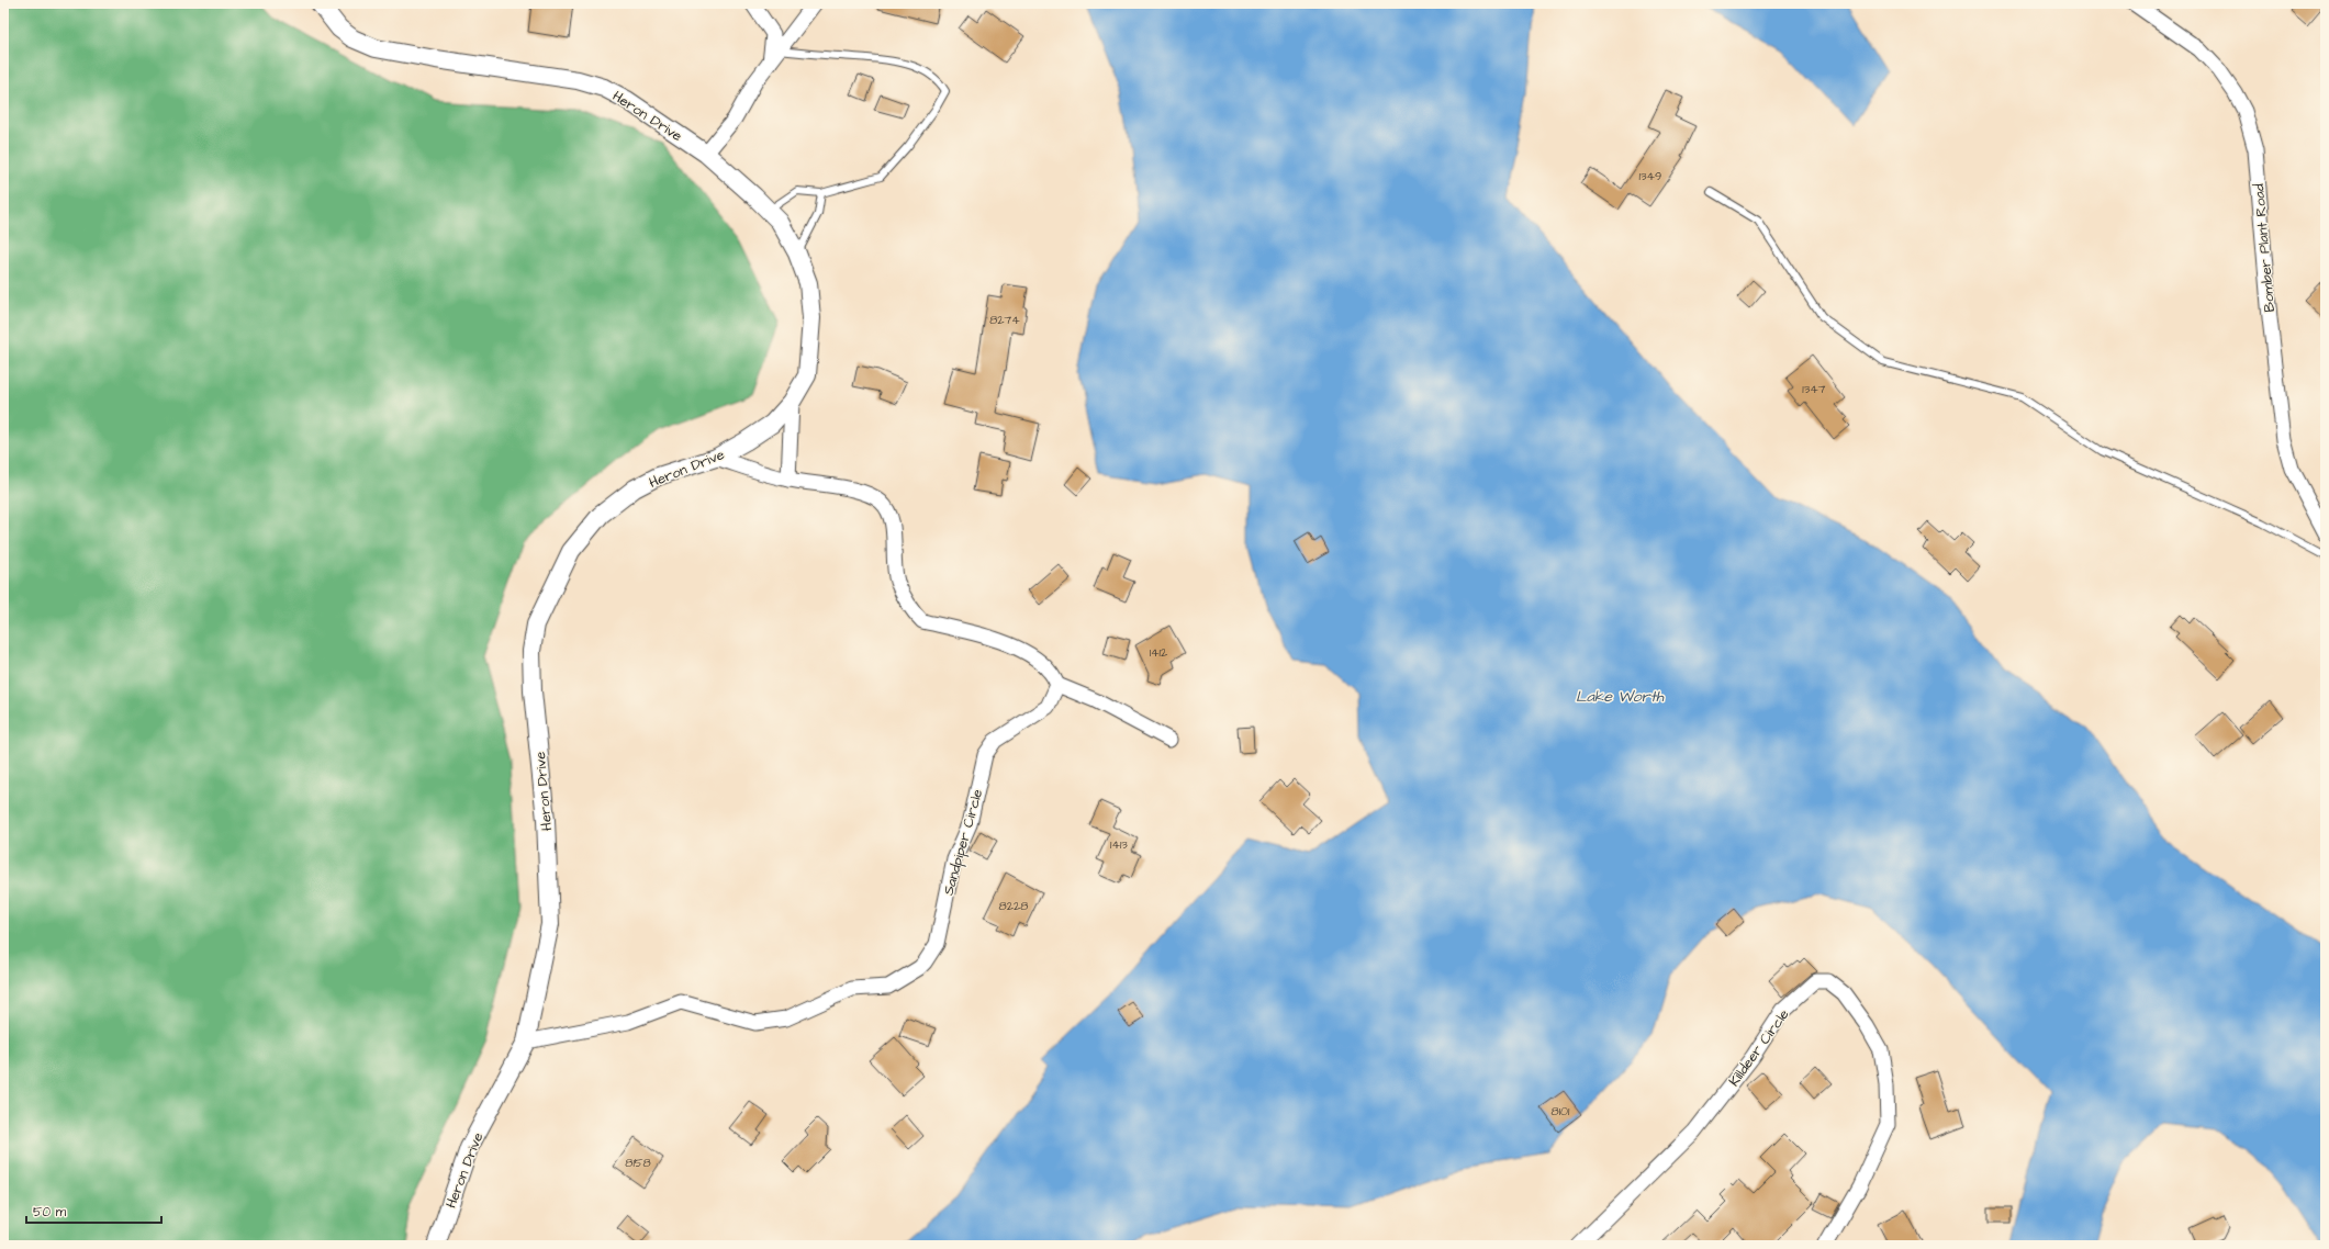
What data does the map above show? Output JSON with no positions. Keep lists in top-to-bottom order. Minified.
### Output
{"streets":{"street":["Heron Drive","Bomber Plant Road","Sandpiper Circle","Killdeer Circle"]},"crossings":[["Heron Drive","Sandpiper Circle"]],"water":["Lake Worth"],"house_numbers":["1349","8274","1347","1412","1413","8228","8101","8158"],"scale_bar":"50 m"}
